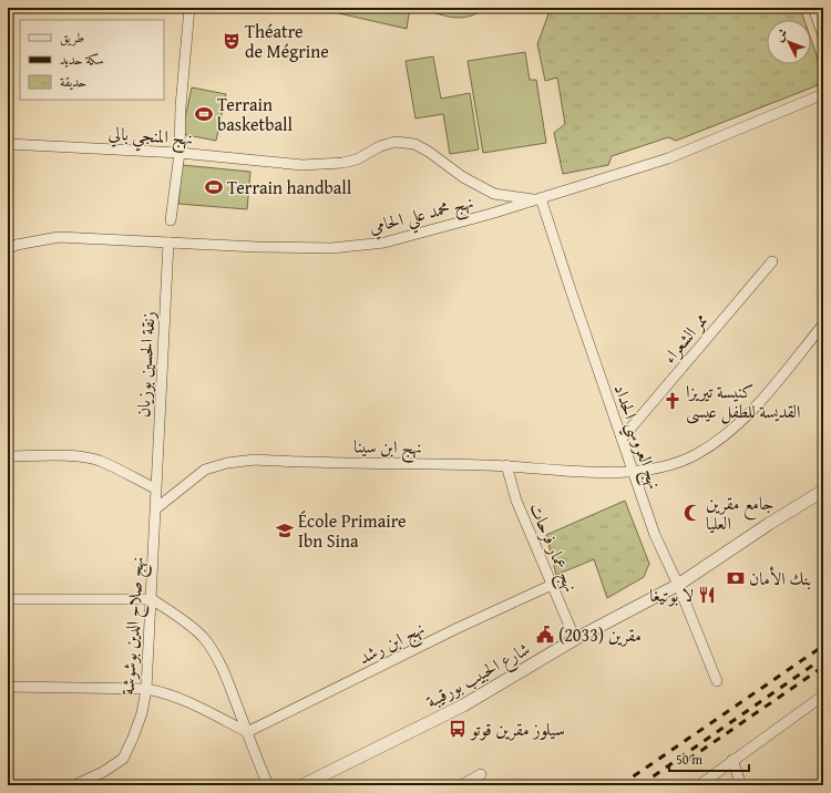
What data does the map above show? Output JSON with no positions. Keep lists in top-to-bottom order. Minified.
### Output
{"streets":{"street":["نهج المنجي بالي","نهج محمد علي الحامي","ممر الشعراء","زنقة الحسين بوزيان","نهج العروسي الحداد","نهج ابن سينا","نهج عمار فرحات","نهج صلاح الدين بوشوشة","نهج ابن رشد","شارع الحبيب بورقيبة"]},"crossings":[["نهج المنجي بالي","نهج محمد علي الحامي"],["نهج المنجي بالي","نهج العروسي الحداد"],["نهج محمد علي الحامي","زنقة الحسين بوزيان"],["نهج محمد علي الحامي","نهج العروسي الحداد"],["ممر الشعراء","نهج العروسي الحداد"],["زنقة الحسين بوزيان","نهج صلاح الدين بوشوشة"],["نهج العروسي الحداد","نهج ابن سينا"],["نهج العروسي الحداد","شارع الحبيب بورقيبة"],["نهج ابن سينا","نهج عمار فرحات"],["نهج ابن سينا","نهج صلاح الدين بوشوشة"],["نهج عمار فرحات","نهج ابن رشد"],["نهج عمار فرحات","شارع الحبيب بورقيبة"]],"places":{"theatre":["Théatre de Mégrine"],"sports":["Terrain basketball","Terrain handball"],"church":["كنيسة تيريزا القديسة للطفل عيسى"],"mosque":["جامع مقرين العليا"],"school or university":["École Primaire Ibn Sina"],"bank":["بنك الأمان"],"restaurant":["لا بوتيغا"],"public building":["مقرين (2033)"],"bus stop":["سيلوز مقرين قوتو"]},"legend":["طريق","سكة حديد","حديقة"],"scale_bar":"50 m","north":"top left"}
